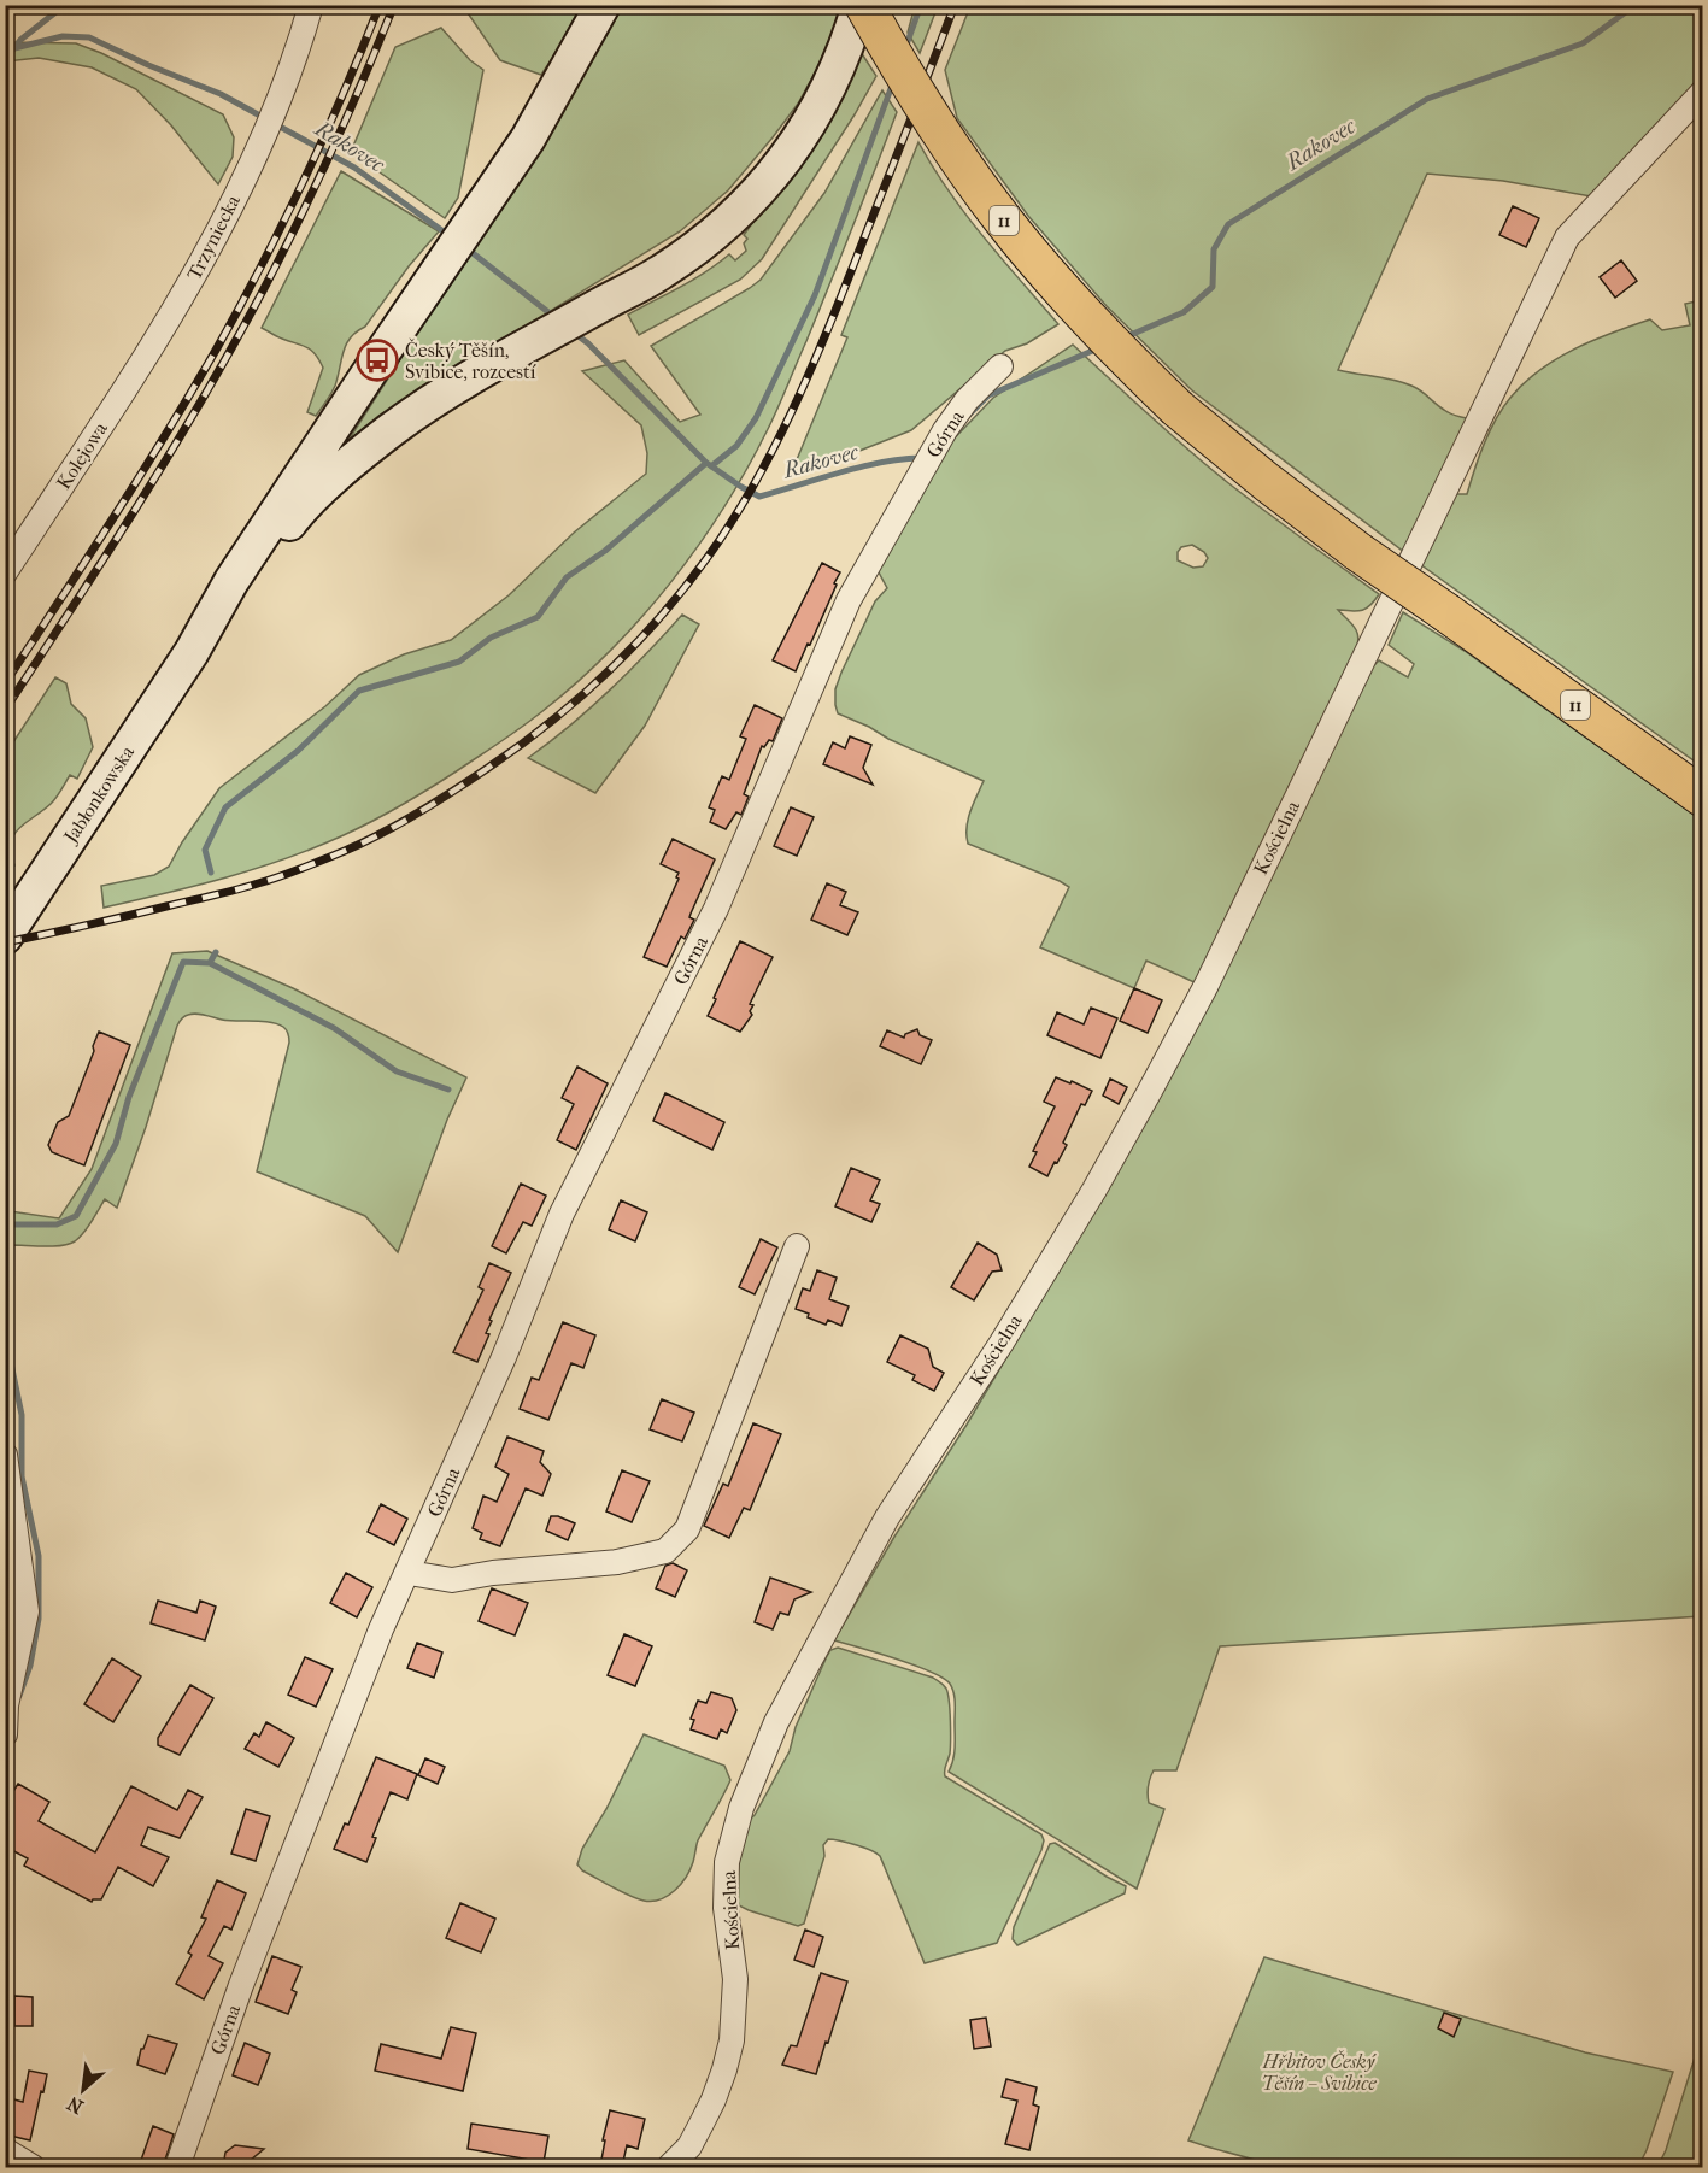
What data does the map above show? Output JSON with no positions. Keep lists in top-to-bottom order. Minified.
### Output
{"streets":{"main road":["11","Jabłonkowska"],"street":["Trzyniecka","Górna","Kolejowa","Kościelna"]},"crossings":[["Trzyniecka","Kolejowa"]],"water":["Rakovec"],"parks":["Hřbitov Český Těšín – Svibice"],"places":{"bus stop":["Český Těšín, Svibice, rozcestí"]},"north":"bottom left"}
